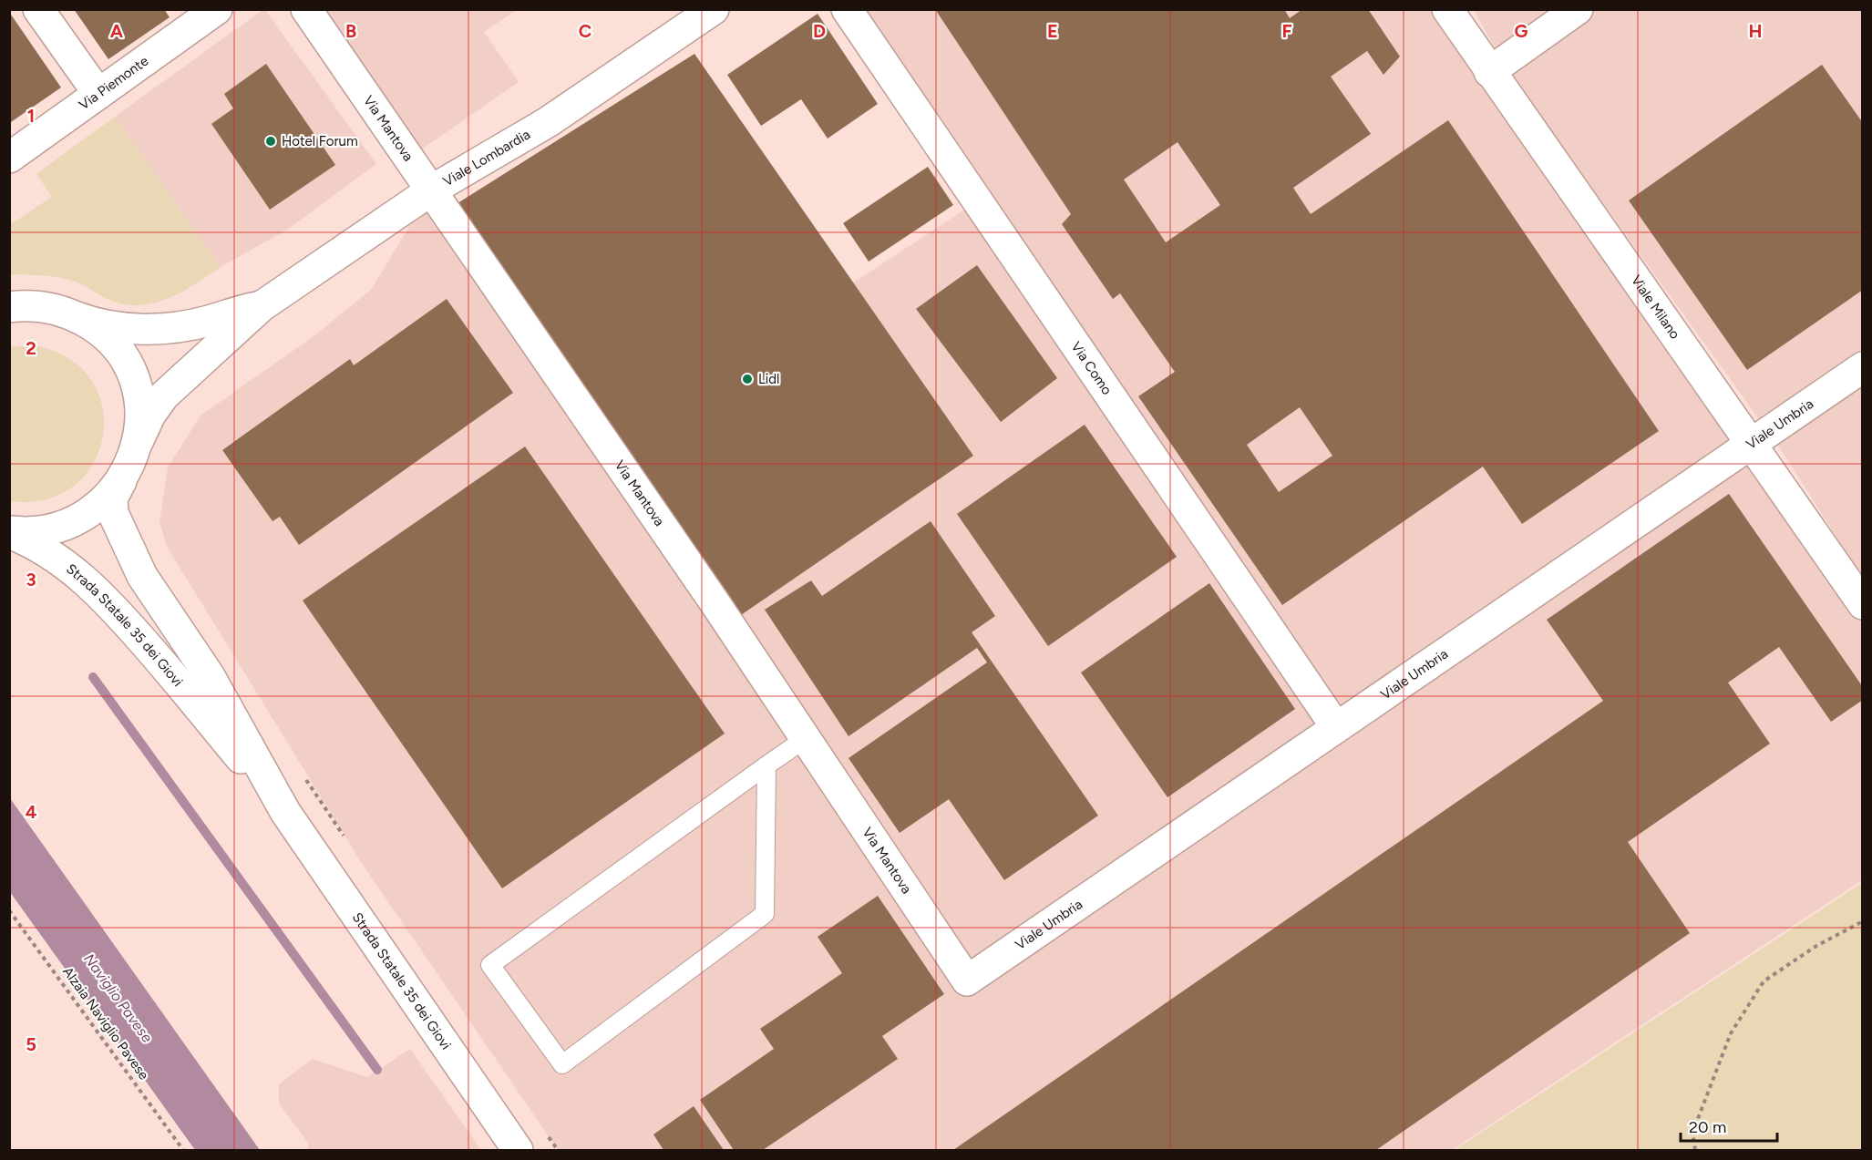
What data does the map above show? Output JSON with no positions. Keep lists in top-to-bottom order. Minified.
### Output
{"streets":{"street":["Via Piemonte","Via Mantova","Viale Lombardia","Viale Milano","Via Como","Viale Umbria","Strada Statale 35 dei Giovi"],"path":["Alzaia Naviglio Pavese"]},"crossings":[["Via Mantova","Viale Lombardia"],["Via Mantova","Viale Umbria"],["Viale Lombardia","Strada Statale 35 dei Giovi"],["Viale Milano","Viale Umbria"],["Via Como","Viale Umbria"]],"water":["Naviglio Pavese"],"places":["Hotel Forum","Lidl"],"scale_bar":"20 m","grid":{"columns":["A","B","C","D","E","F","G","H"],"rows":["1","2","3","4","5"]}}
